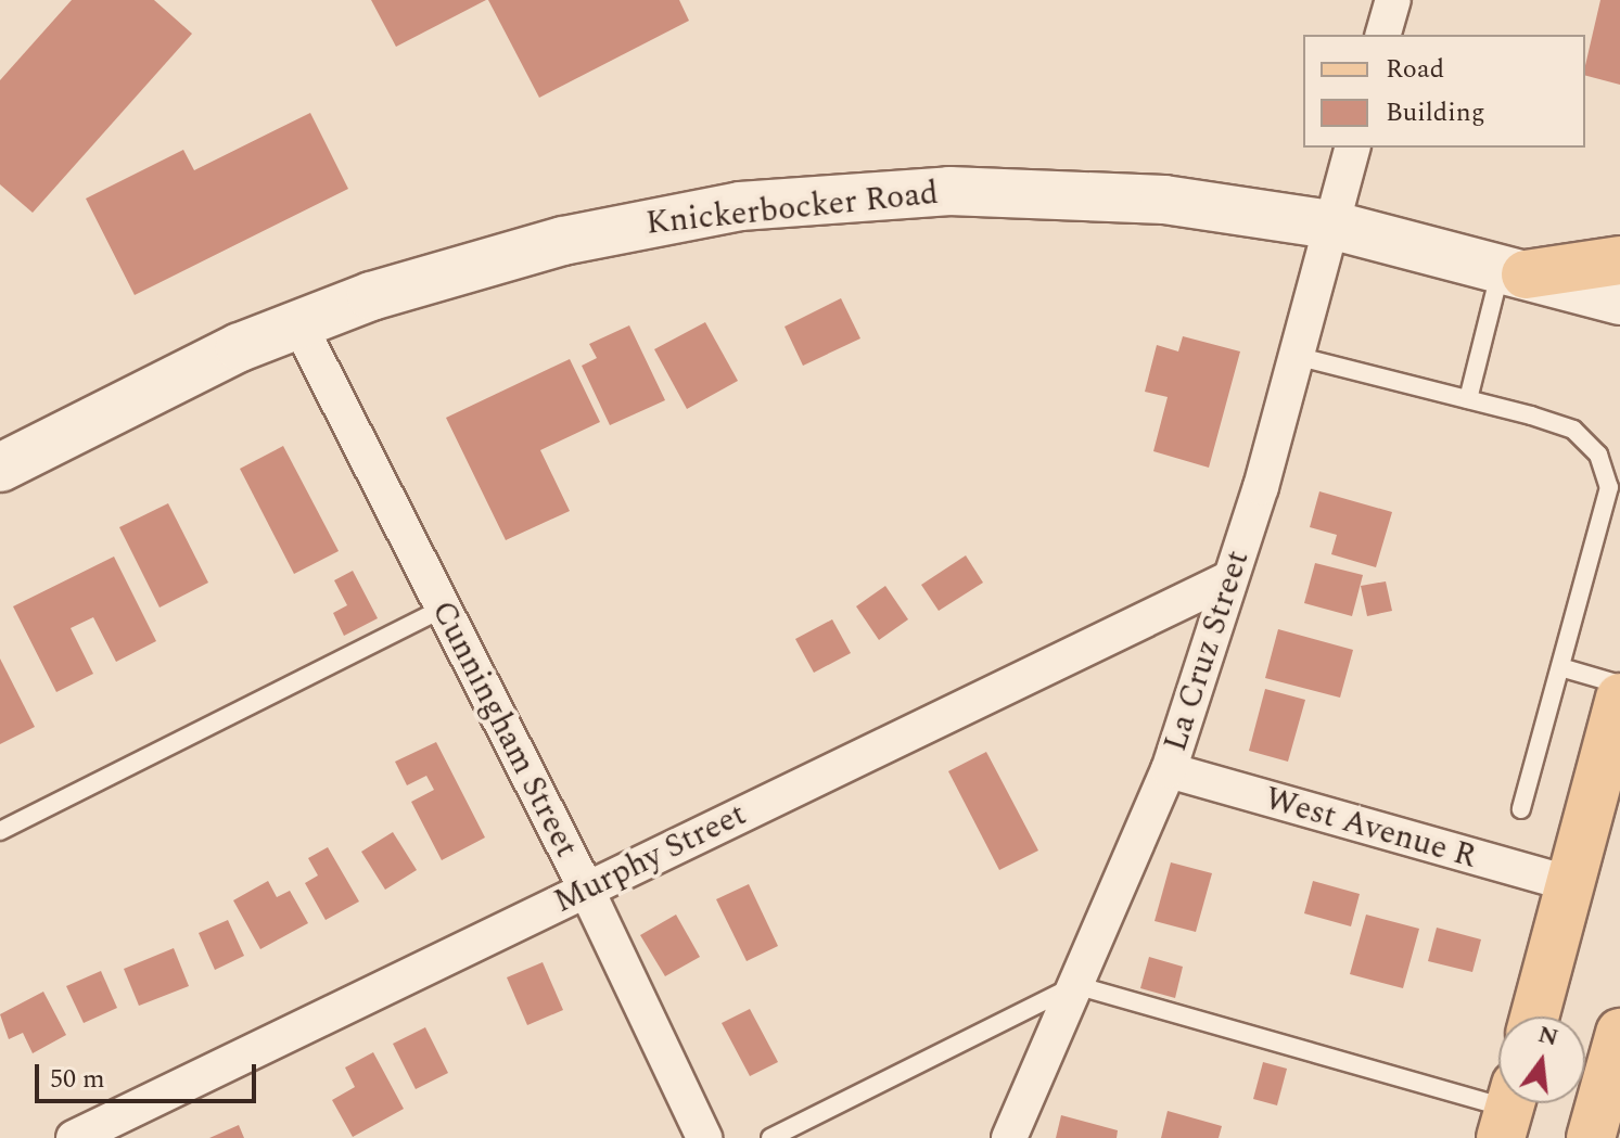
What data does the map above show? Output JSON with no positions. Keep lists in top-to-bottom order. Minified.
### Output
{"streets":{"main road":["Knickerbocker Road"],"street":["La Cruz Street","Cunningham Street","West Avenue R","Murphy Street"]},"crossings":[["Knickerbocker Road","La Cruz Street"],["Knickerbocker Road","Cunningham Street"],["La Cruz Street","West Avenue R"],["La Cruz Street","Murphy Street"],["Cunningham Street","Murphy Street"]],"legend":["Road","Building"],"scale_bar":"50 m","north":"top"}
